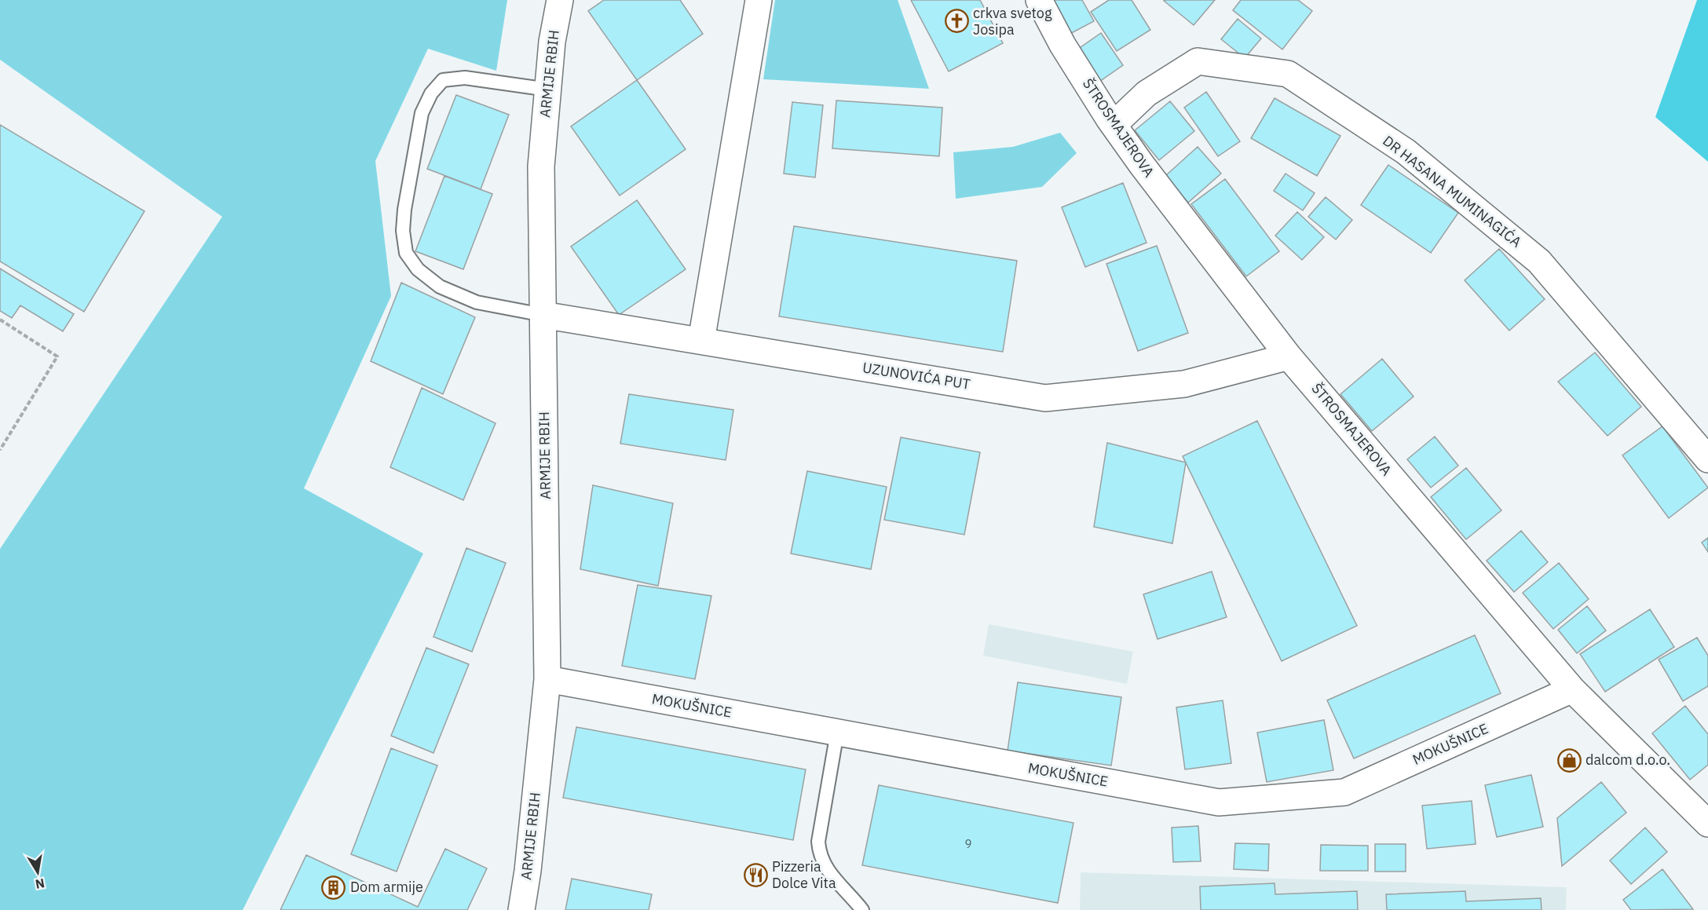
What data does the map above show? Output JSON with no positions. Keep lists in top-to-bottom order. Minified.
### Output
{"streets":{"street":["ARMIJE RBIH","ŠTROSMAJEROVA","DR HASANA MUMINAGIĆA","UZUNOVIĆA PUT","MOKUŠNICE"]},"crossings":[["ARMIJE RBIH","UZUNOVIĆA PUT"],["ARMIJE RBIH","MOKUŠNICE"],["ŠTROSMAJEROVA","DR HASANA MUMINAGIĆA"],["ŠTROSMAJEROVA","UZUNOVIĆA PUT"],["ŠTROSMAJEROVA","MOKUŠNICE"]],"places":{"church":["crkva svetog Josipa"],"shop":["dalcom d.o.o."],"restaurant":["Pizzeria Dolce Vita"],"building":["Dom armije"]},"house_numbers":["9"],"north":"bottom"}
